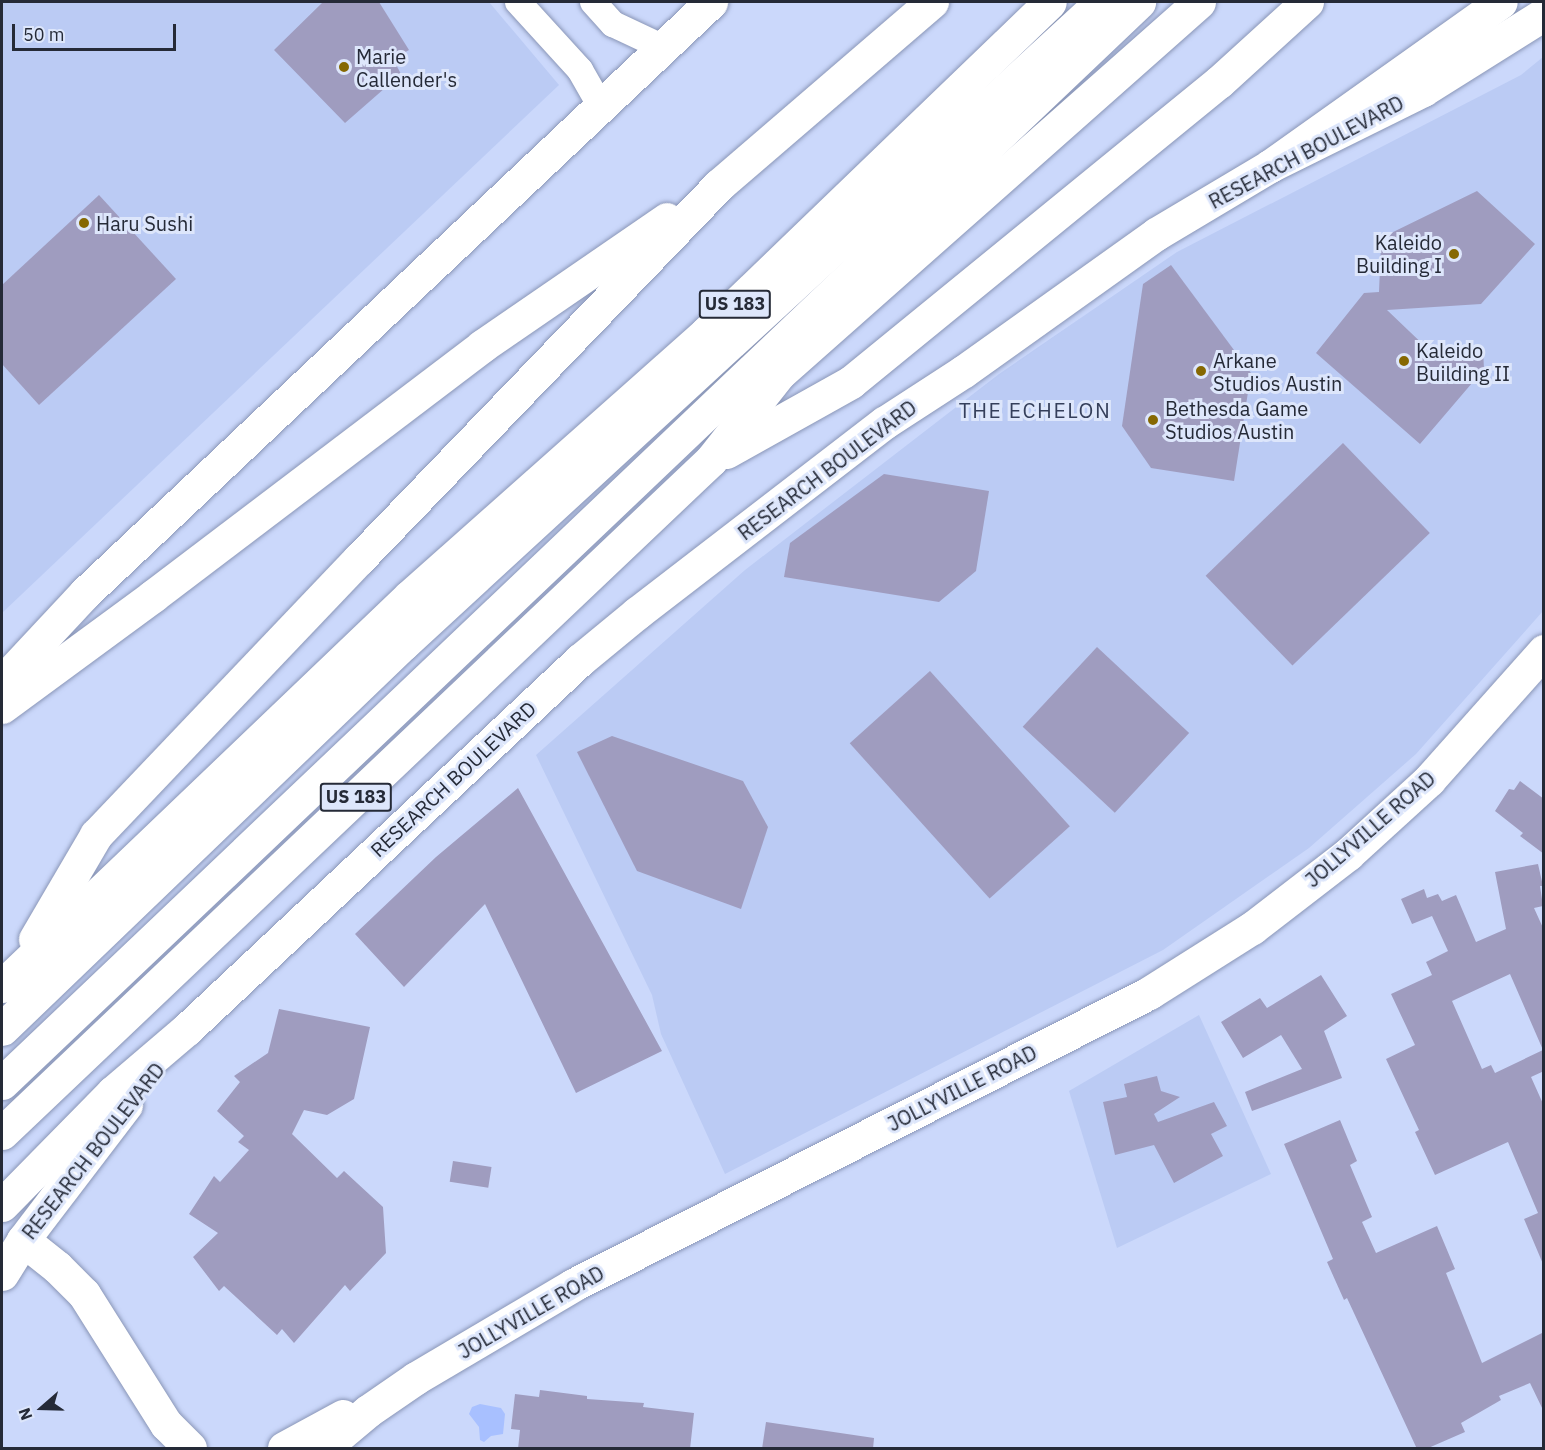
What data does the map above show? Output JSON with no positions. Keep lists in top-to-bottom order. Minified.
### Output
{"streets":{"main road":["RESEARCH BOULEVARD","US 183","JOLLYVILLE ROAD"]},"districts":["THE ECHELON"],"places":["Marie Callender's","Haru Sushi","Kaleido Building I","Kaleido Building II","Arkane Studios Austin","Bethesda Game Studios Austin"],"scale_bar":"50 m","north":"left"}
